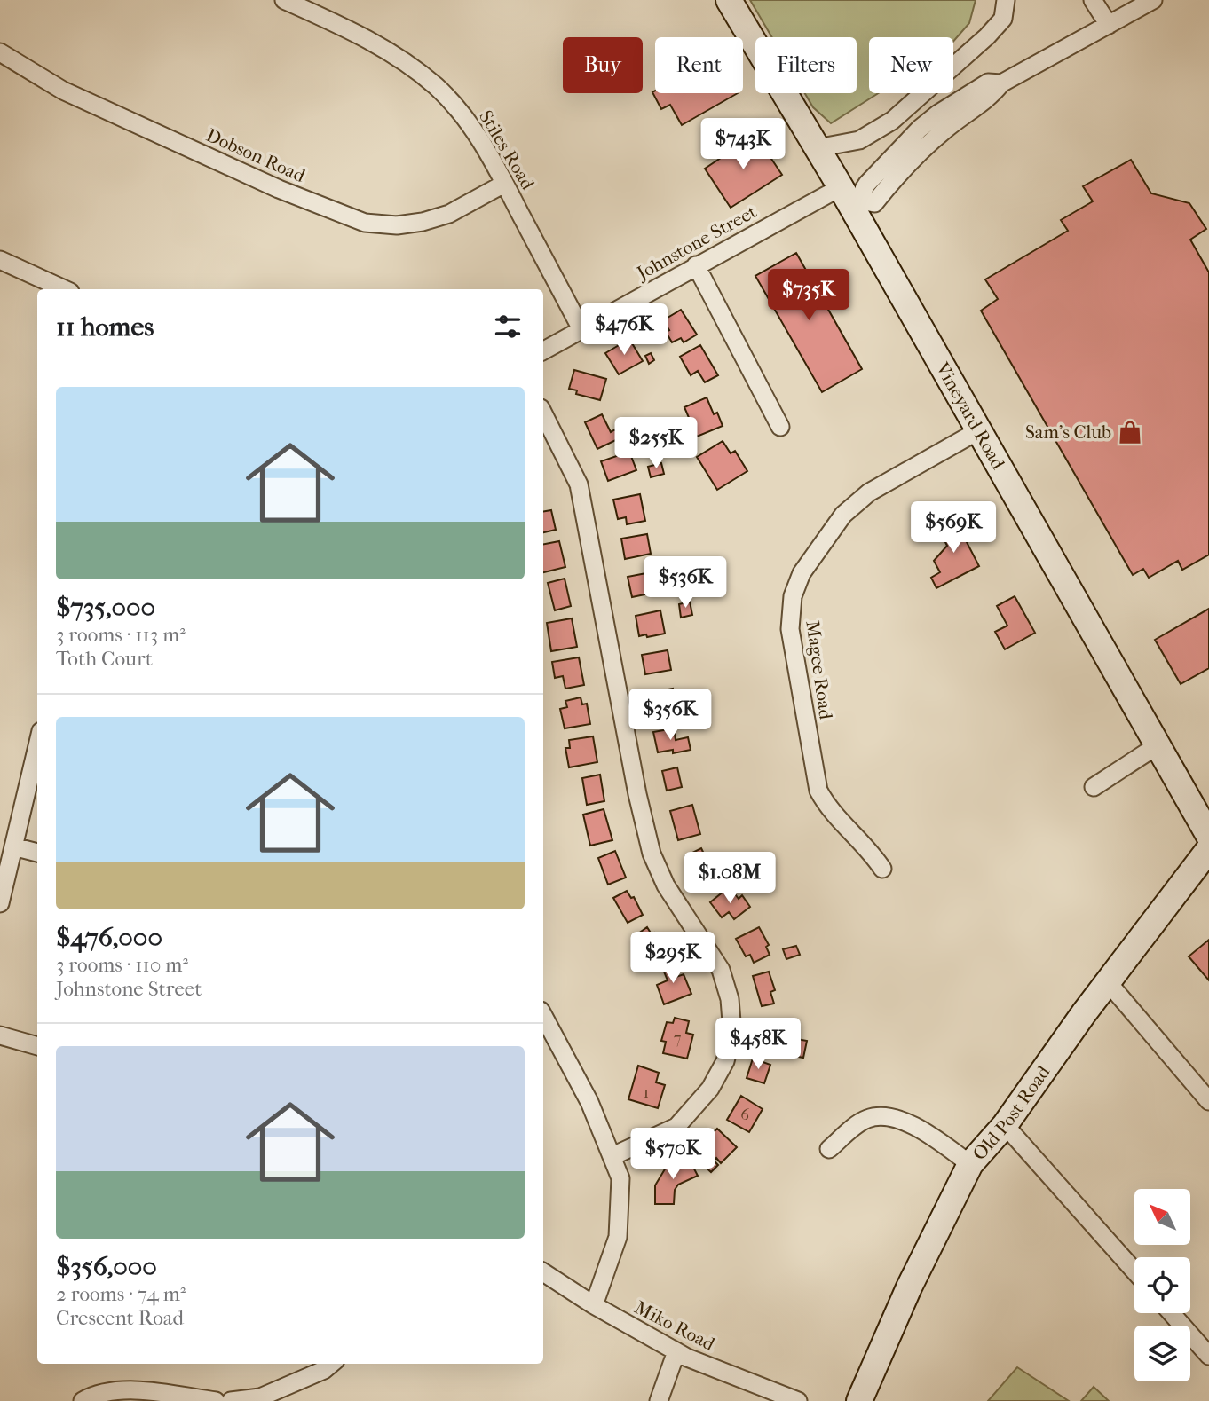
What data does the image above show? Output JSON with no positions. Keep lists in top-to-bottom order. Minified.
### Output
{"streets":{"street":["Stiles Road","Dobson Road","Johnstone Street","Vineyard Road","Magee Road","Old Post Road","Miko Road"]},"crossings":[["Stiles Road","Dobson Road"],["Stiles Road","Johnstone Street"],["Johnstone Street","Vineyard Road"],["Vineyard Road","Magee Road"]],"places":{"shop":["Sam's Club"]},"house_numbers":["7","1","6"],"north":"top left","page":{"chip":["Buy","Rent","Filters","New"],"price":["$743K","$735K","$476K","$255K","$569K","$536K","$356K","$1.08M","$295K","$458K","$570K"],"heading":"11 homes","list":[{"name":"$735,000","note":"3 rooms · 113 m² · Toth Court"},{"name":"$476,000","note":"3 rooms · 110 m² · Johnstone Street"},{"name":"$356,000","note":"2 rooms · 74 m² · Crescent Road"}]}}
